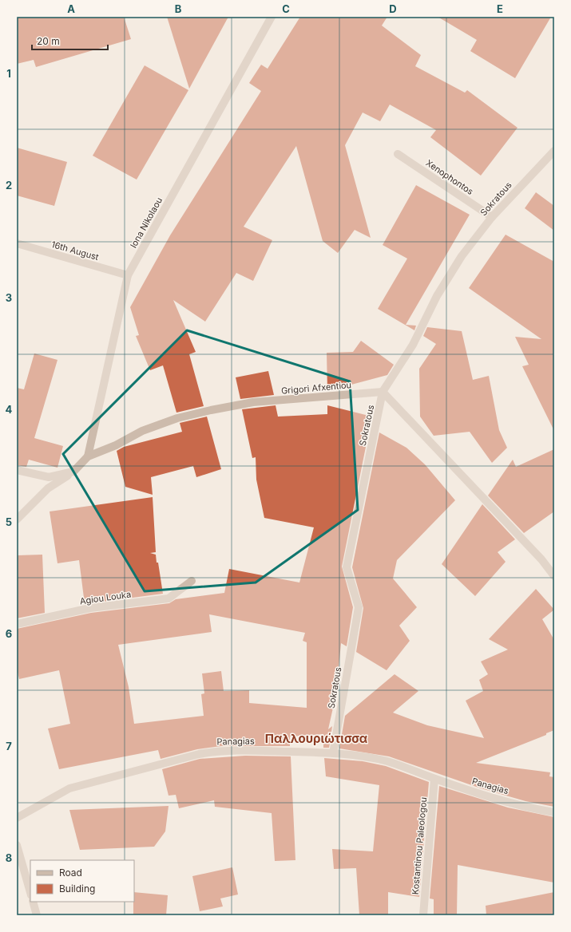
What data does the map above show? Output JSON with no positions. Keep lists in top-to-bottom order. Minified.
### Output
{"streets":{"street":["Xenophontos","Sokratous","Iona Nikolaou","16th August","Grigori Afxentiou","Agiou Louka","Panagias","Kostantinou Paleologou"]},"crossings":[["Xenophontos","Sokratous"],["Sokratous","Grigori Afxentiou"],["Sokratous","Panagias"],["Iona Nikolaou","16th August"],["Iona Nikolaou","Grigori Afxentiou"],["Panagias","Kostantinou Paleologou"]],"districts":["Παλλουριώτισσα"],"legend":["Road","Building"],"scale_bar":"20 m","grid":{"columns":["A","B","C","D","E"],"rows":["1","2","3","4","5","6","7","8"]}}
